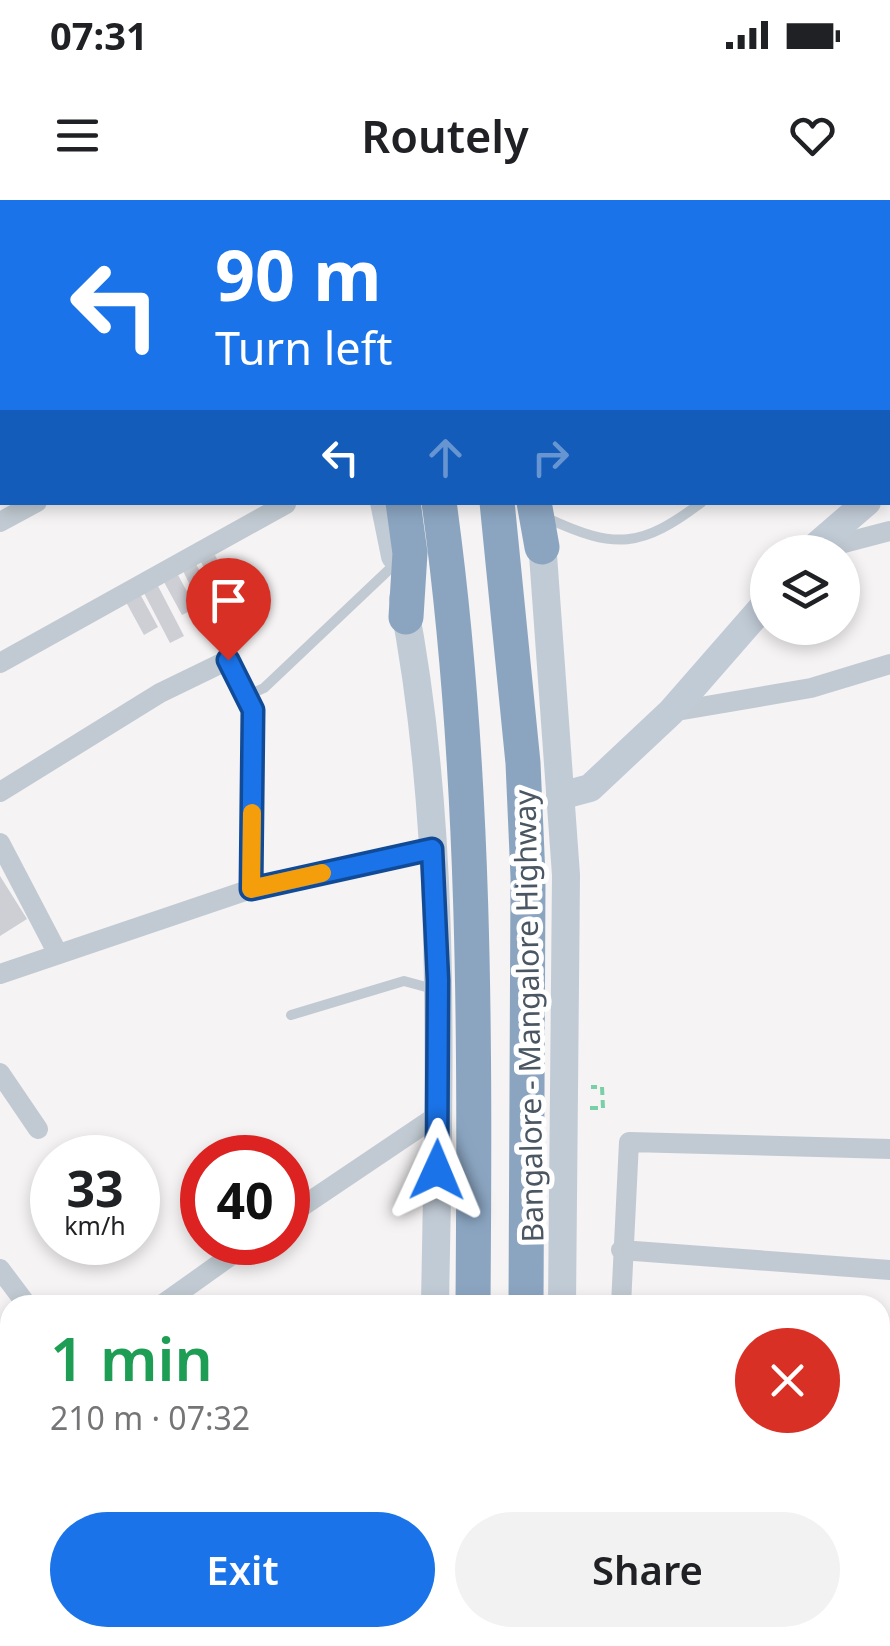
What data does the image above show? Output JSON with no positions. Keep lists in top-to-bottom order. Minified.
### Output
{"streets":{"street":["Bangalore - Mangalore Highway"]},"page":{"status":"07:31","header":"Routely","turn":["90 m","Turn left"],"speed":"33 km/h","limit":"40","heading":["1 min","210 m · 07:32"],"buttons":["Exit","Share"]}}
